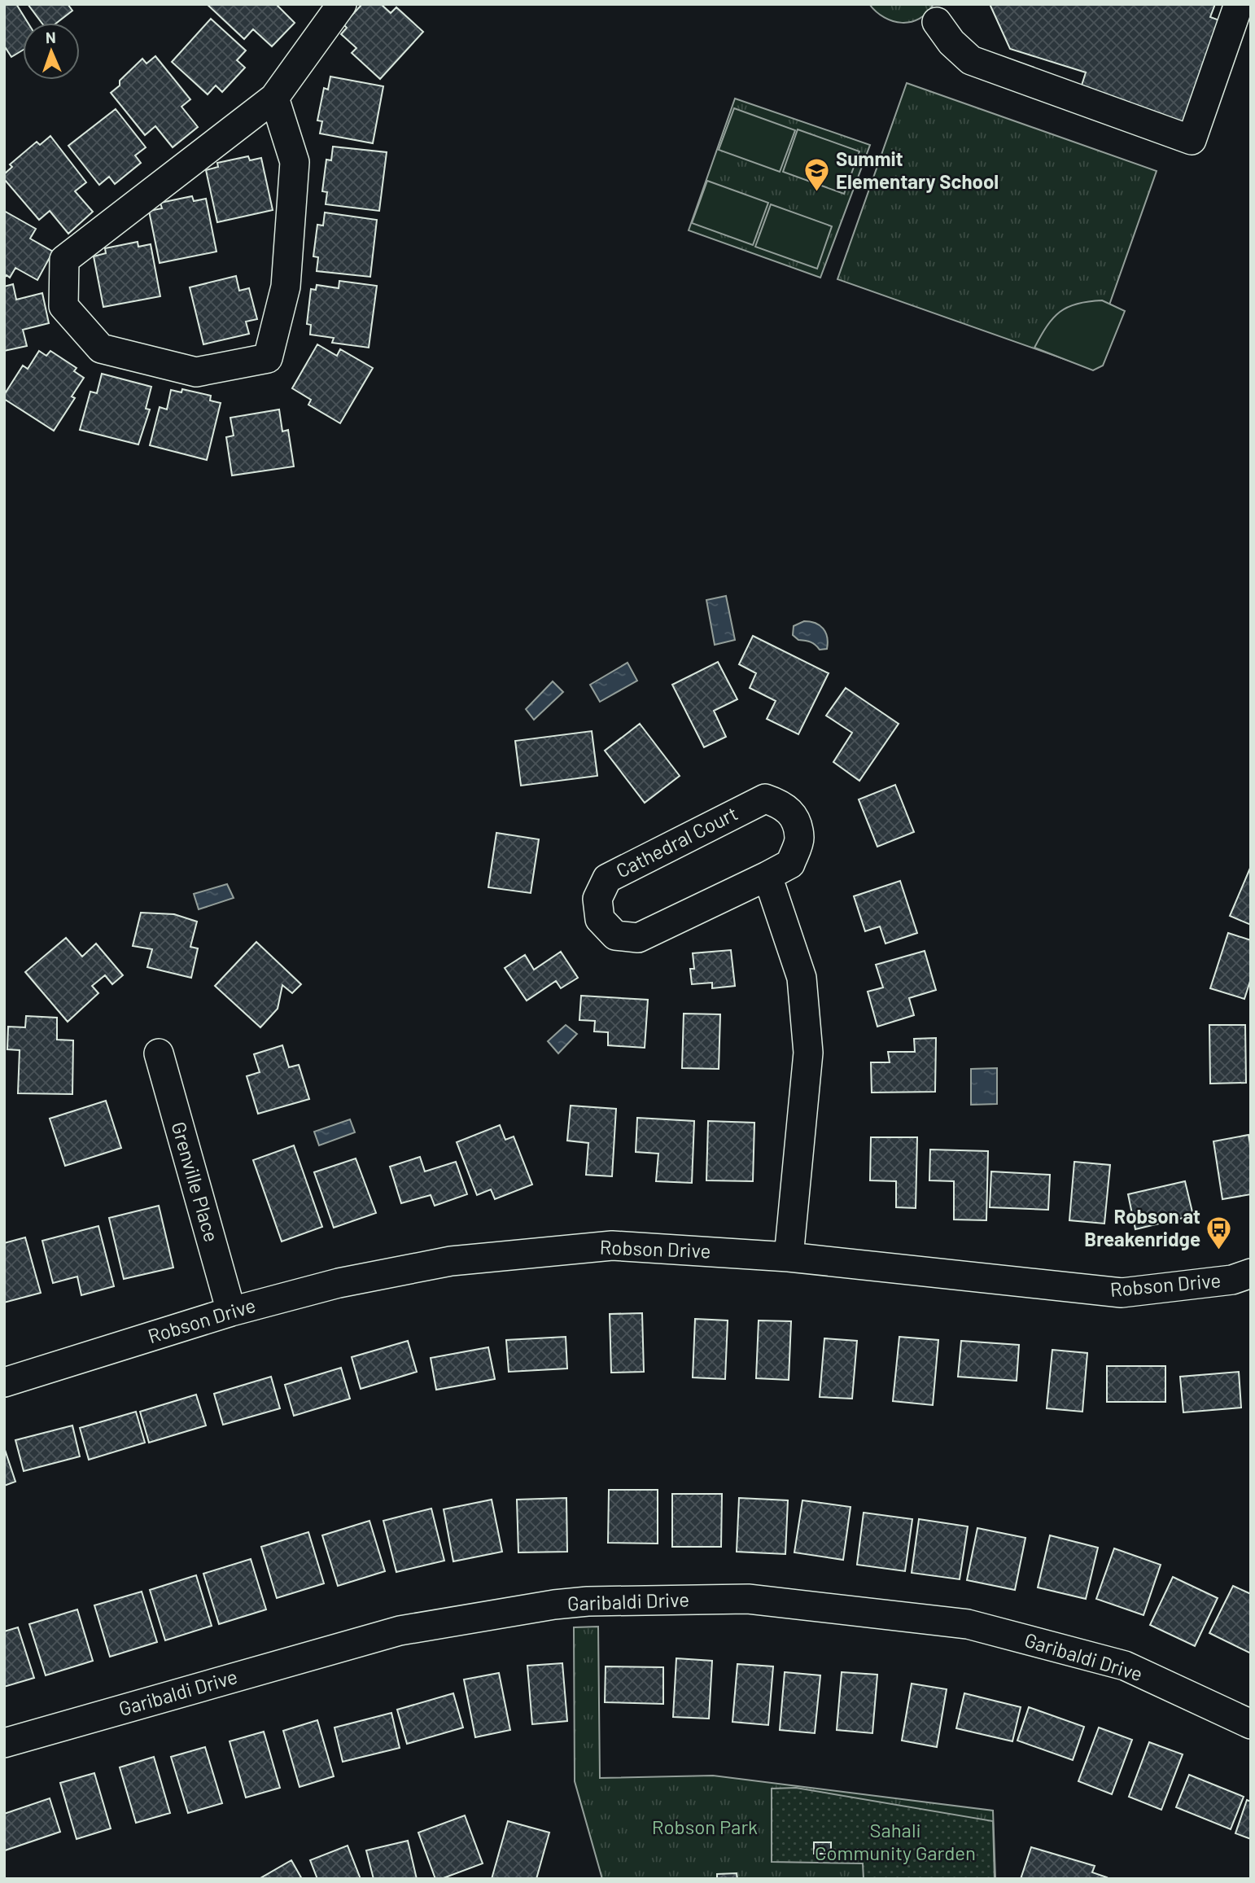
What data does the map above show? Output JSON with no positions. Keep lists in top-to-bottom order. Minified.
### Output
{"streets":{"street":["Cathedral Court","Grenville Place","Robson Drive","Garibaldi Drive"]},"crossings":[["Grenville Place","Robson Drive"]],"parks":["Robson Park","Sahali Community Garden"],"places":{"school or university":["Summit Elementary School"],"bus stop":["Robson at Breakenridge"]},"north":"top"}
